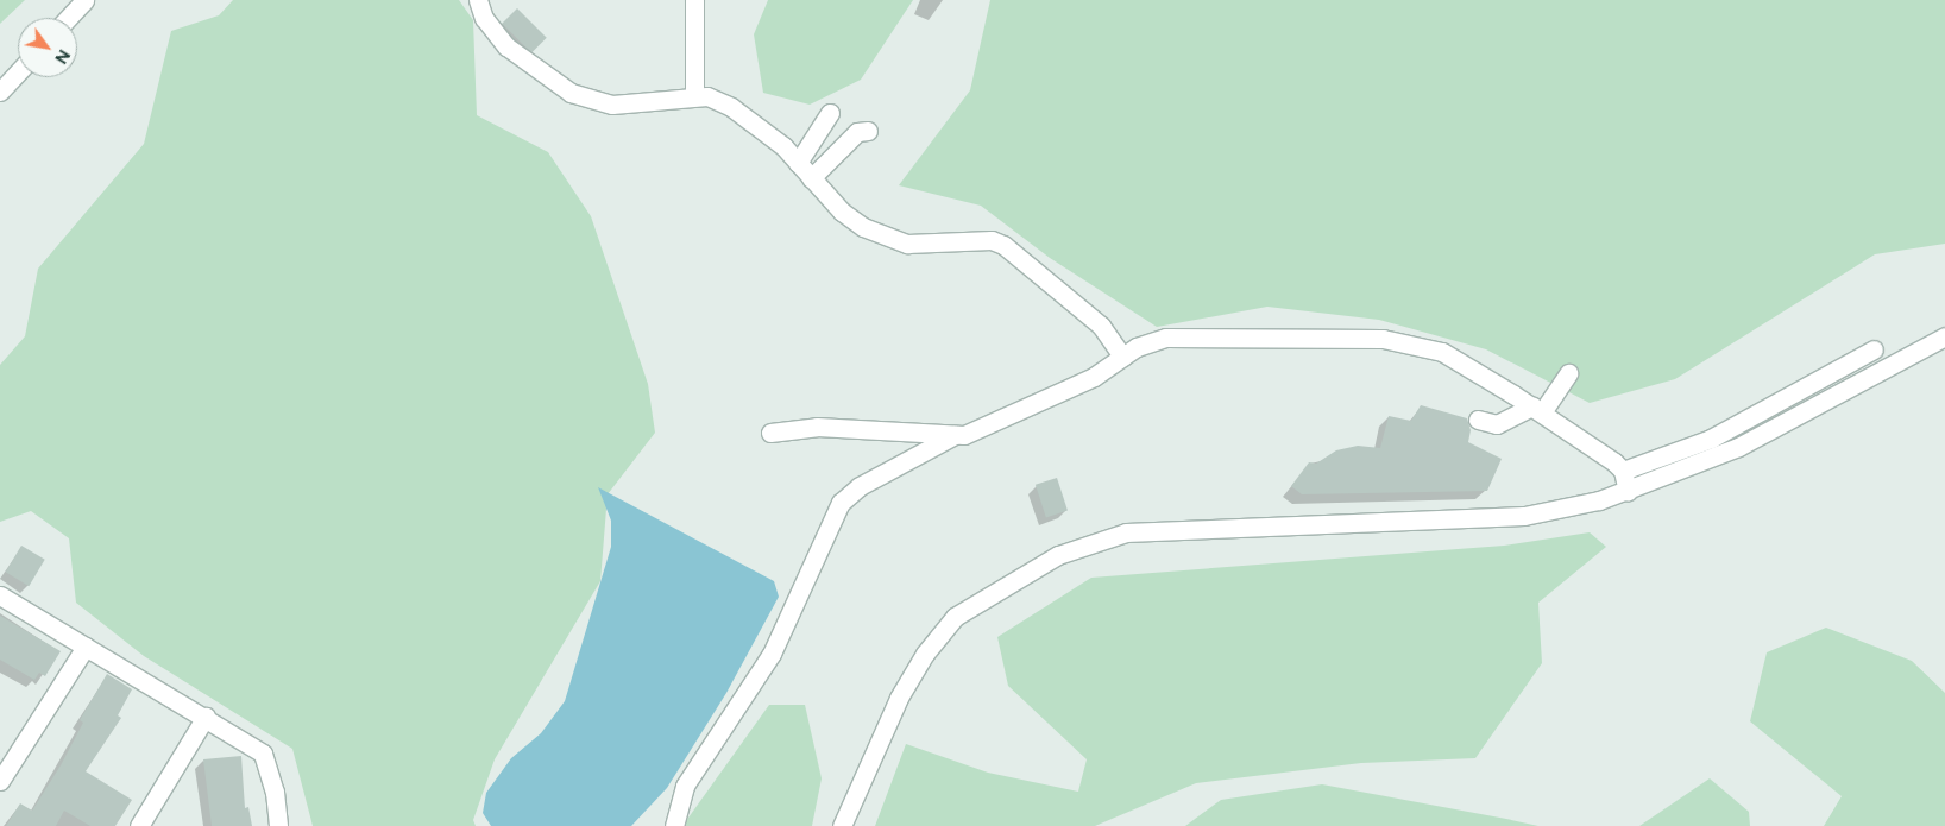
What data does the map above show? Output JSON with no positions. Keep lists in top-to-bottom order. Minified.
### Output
{"north":"bottom right"}
